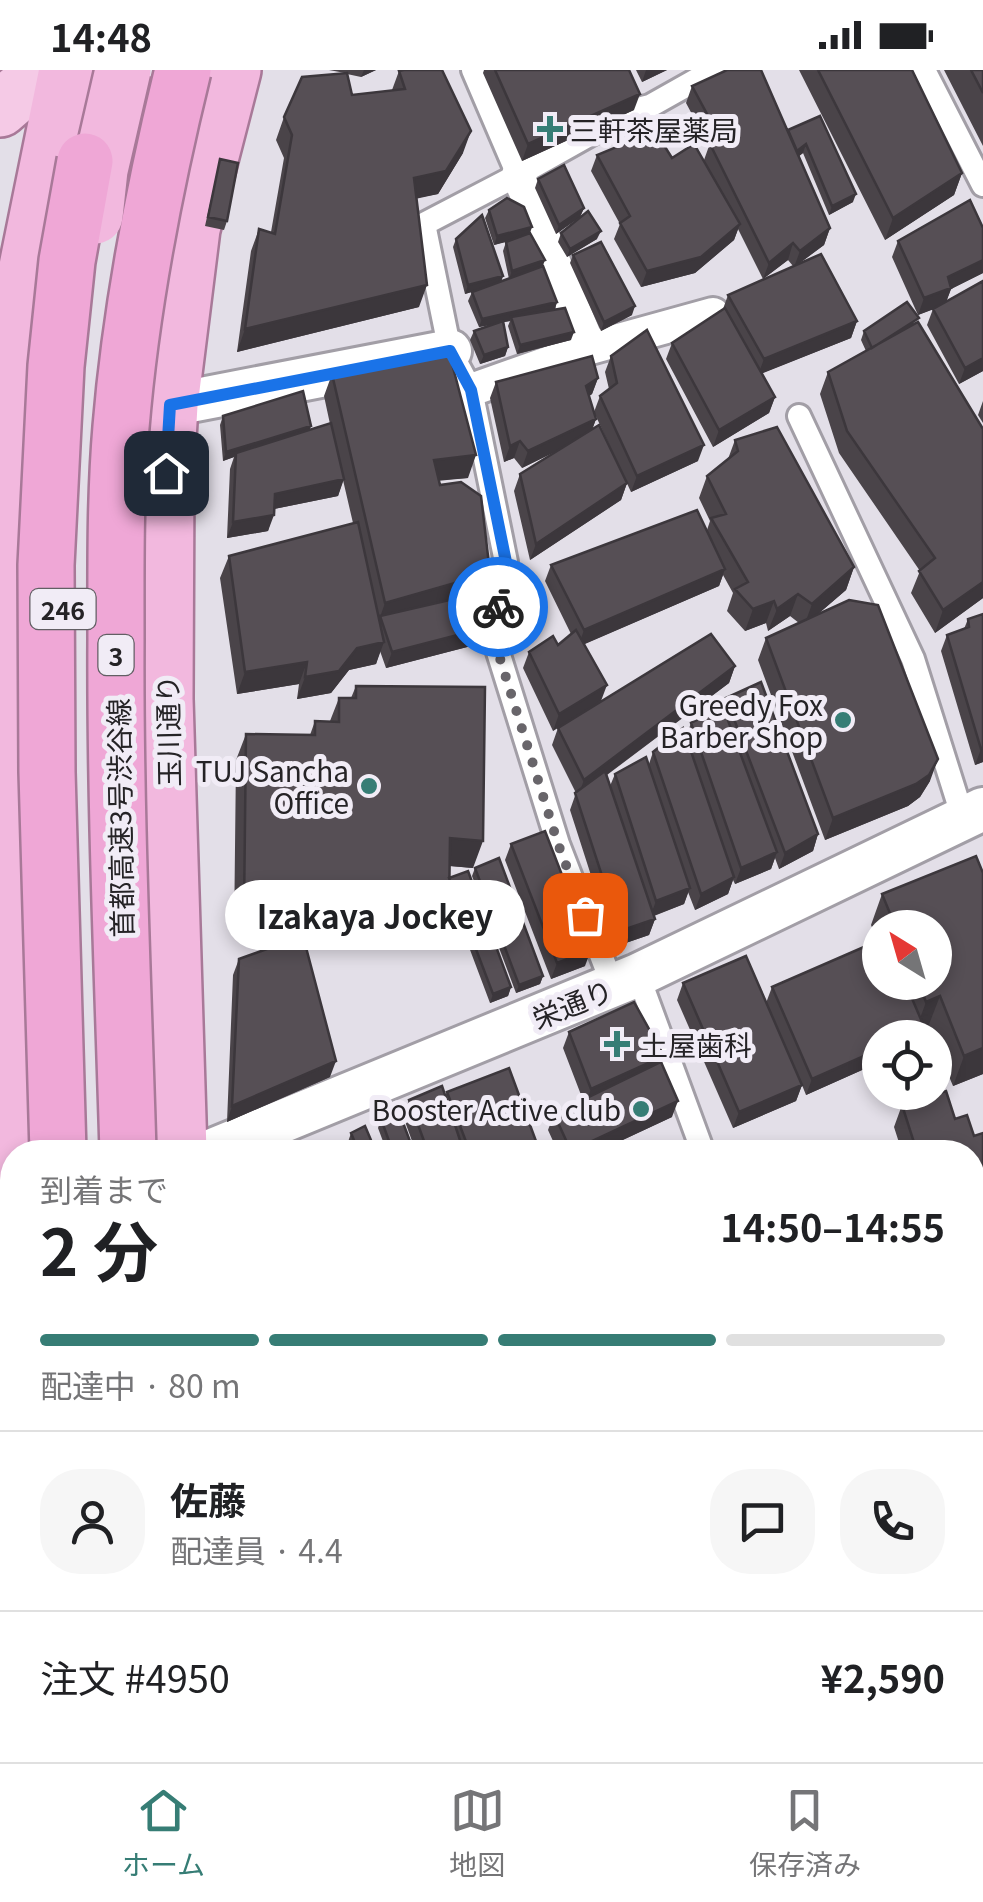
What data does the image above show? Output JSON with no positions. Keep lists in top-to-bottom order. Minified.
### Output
{"streets":{"highway":["246","3","玉川通り","首都高速3号渋谷線"],"street":["栄通り"]},"places":{"health":["三軒茶屋薬局","土屋歯科"],"other":["Greedy Fox Barber Shop","TUJ Sancha Office","Izakaya Jockey","Booster Active club"]},"north":"top left","page":{"status":"14:48","bubble":"Izakaya Jockey","heading":["2 分","到着まで","14:50–14:55"],"panel":["佐藤","配達員 · 4.4","注文 #4950","¥2,590"],"bar":"配達中 · 80 m","tabs":["ホーム","地図","保存済み"]}}
